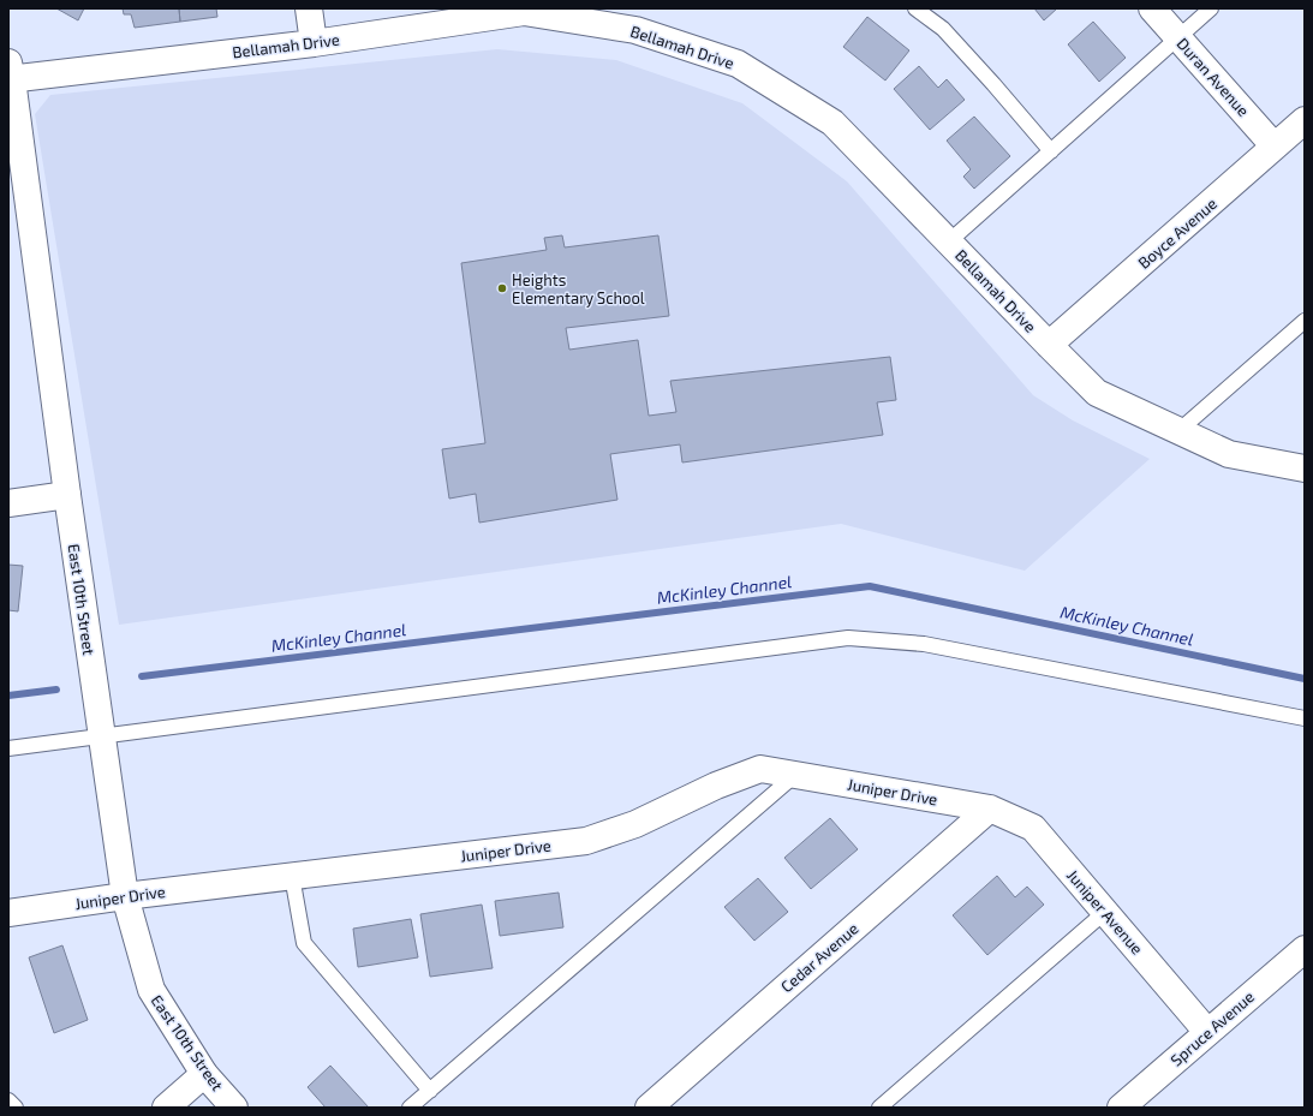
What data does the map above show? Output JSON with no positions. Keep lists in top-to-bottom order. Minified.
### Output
{"streets":{"street":["Bellamah Drive","Duran Avenue","Boyce Avenue","East 10th Street","Juniper Drive","Juniper Avenue","Cedar Avenue","Spruce Avenue"]},"crossings":[["Bellamah Drive","Boyce Avenue"],["Bellamah Drive","East 10th Street"],["Duran Avenue","Boyce Avenue"],["East 10th Street","Juniper Drive"],["Juniper Drive","Juniper Avenue"],["Juniper Drive","Cedar Avenue"],["Juniper Avenue","Cedar Avenue"],["Juniper Avenue","Spruce Avenue"]],"water":["McKinley Channel"],"places":["Heights Elementary School"]}
